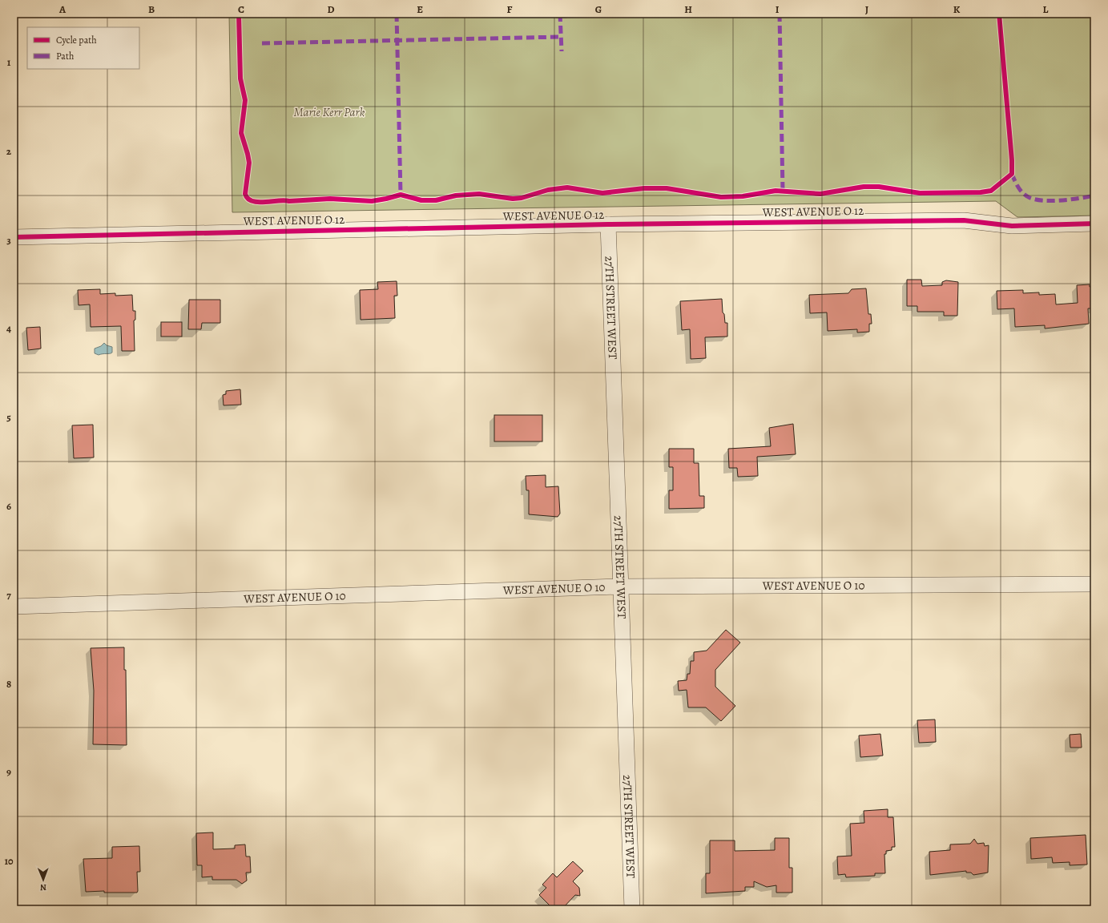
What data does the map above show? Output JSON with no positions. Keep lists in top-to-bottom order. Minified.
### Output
{"streets":{"street":["WEST AVENUE O 12","27TH STREET WEST","WEST AVENUE O 10"]},"crossings":[["WEST AVENUE O 12","27TH STREET WEST"],["27TH STREET WEST","WEST AVENUE O 10"]],"parks":["Marie Kerr Park"],"legend":["Cycle path","Path"],"north":"bottom","grid":{"columns":["A","B","C","D","E","F","G","H","I","J","K","L"],"rows":["1","2","3","4","5","6","7","8","9","10"]}}
